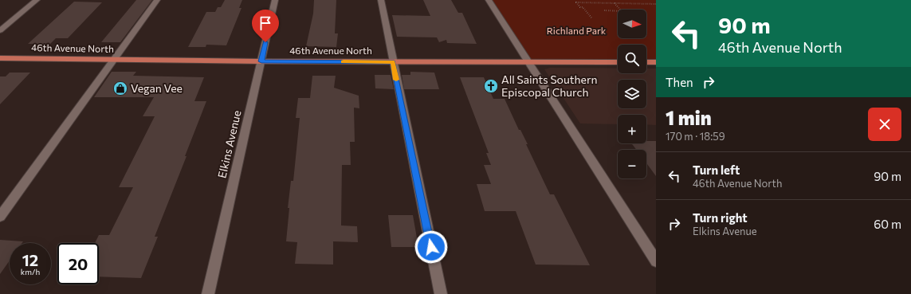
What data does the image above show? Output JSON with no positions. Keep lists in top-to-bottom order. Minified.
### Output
{"streets":{"main road":["46th Avenue North"],"street":["Elkins Avenue"]},"crossings":[["46th Avenue North","Elkins Avenue"]],"parks":["Richland Park"],"places":{"church":["All Saints Southern Episcopal Church"],"shop":["Vegan Vee"]},"north":"right","page":{"turn":["90 m","46th Avenue North"],"map_buttons":["+","−"],"then":"Then","heading":["1 min","170 m · 18:59"],"list":[{"name":"Turn left","note":"46th Avenue North","value":"90 m"},{"name":"Turn right","note":"Elkins Avenue","value":"60 m"}],"speed":"12 km/h","limit":"20"}}
